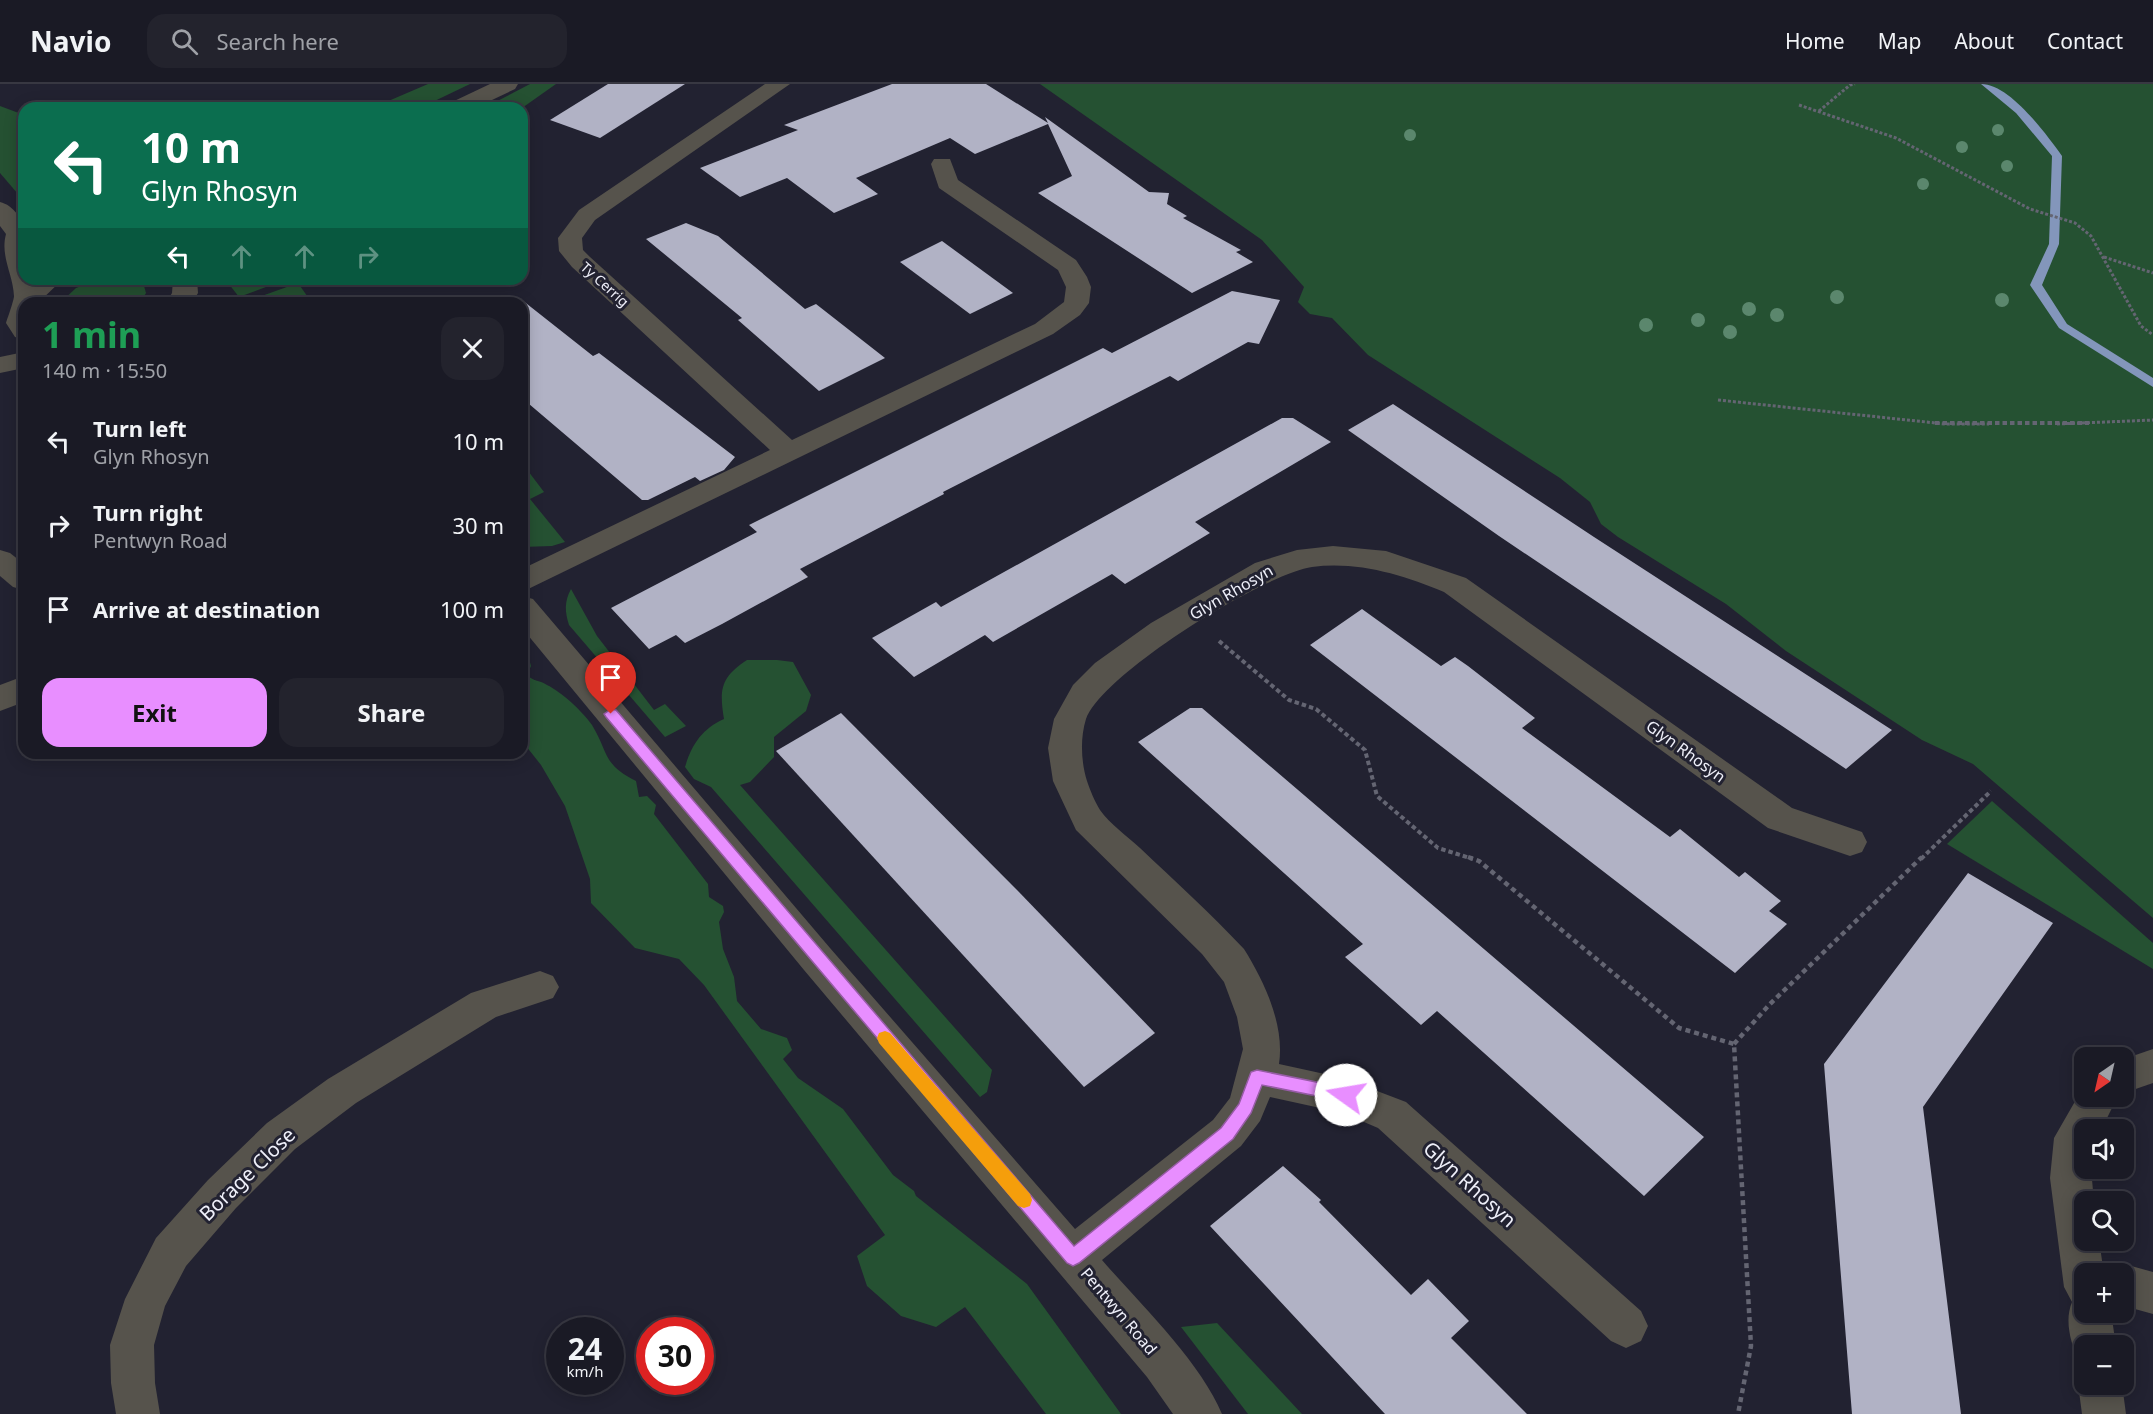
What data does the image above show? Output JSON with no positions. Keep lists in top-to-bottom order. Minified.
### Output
{"streets":{"street":["Ty Cerrig","Glyn Rhosyn","Borage Close","Pentwyn Road"]},"crossings":[["Glyn Rhosyn","Pentwyn Road"]],"north":"bottom left","page":{"header":"Navio","search":"Search here","nav":["Home","Map","About","Contact"],"turn":["10 m","Glyn Rhosyn"],"heading":["1 min","140 m · 15:50"],"list":[{"name":"Turn left","note":"Glyn Rhosyn","value":"10 m"},{"name":"Turn right","note":"Pentwyn Road","value":"30 m"},{"name":"Arrive at destination","value":"100 m"}],"buttons":["Exit","Share"],"map_buttons":["+","−"],"speed":"24 km/h","limit":"30"}}
